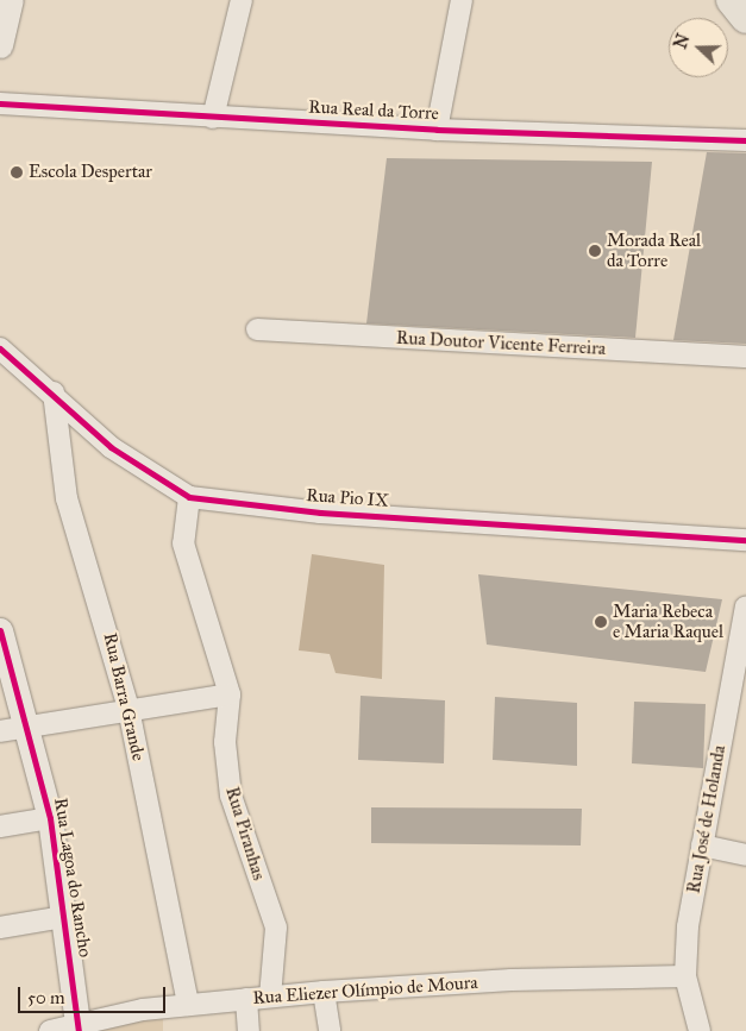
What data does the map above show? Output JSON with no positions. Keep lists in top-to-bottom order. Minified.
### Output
{"streets":{"street":["Rua Real da Torre","Rua Doutor Vicente Ferreira","Rua Pio IX","Rua Barra Grande","Rua José de Holanda","Rua Piranhas","Rua Lagoa do Rancho","Rua Eliezer Olímpio de Moura"]},"crossings":[["Rua Pio IX","Rua Barra Grande"],["Rua Pio IX","Rua Piranhas"],["Rua Barra Grande","Rua Eliezer Olímpio de Moura"],["Rua José de Holanda","Rua Eliezer Olímpio de Moura"],["Rua Piranhas","Rua Eliezer Olímpio de Moura"],["Rua Lagoa do Rancho","Rua Eliezer Olímpio de Moura"]],"places":["Escola Despertar","Morada Real da Torre","Maria Rebeca e Maria Raquel"],"scale_bar":"50 m","north":"left"}
